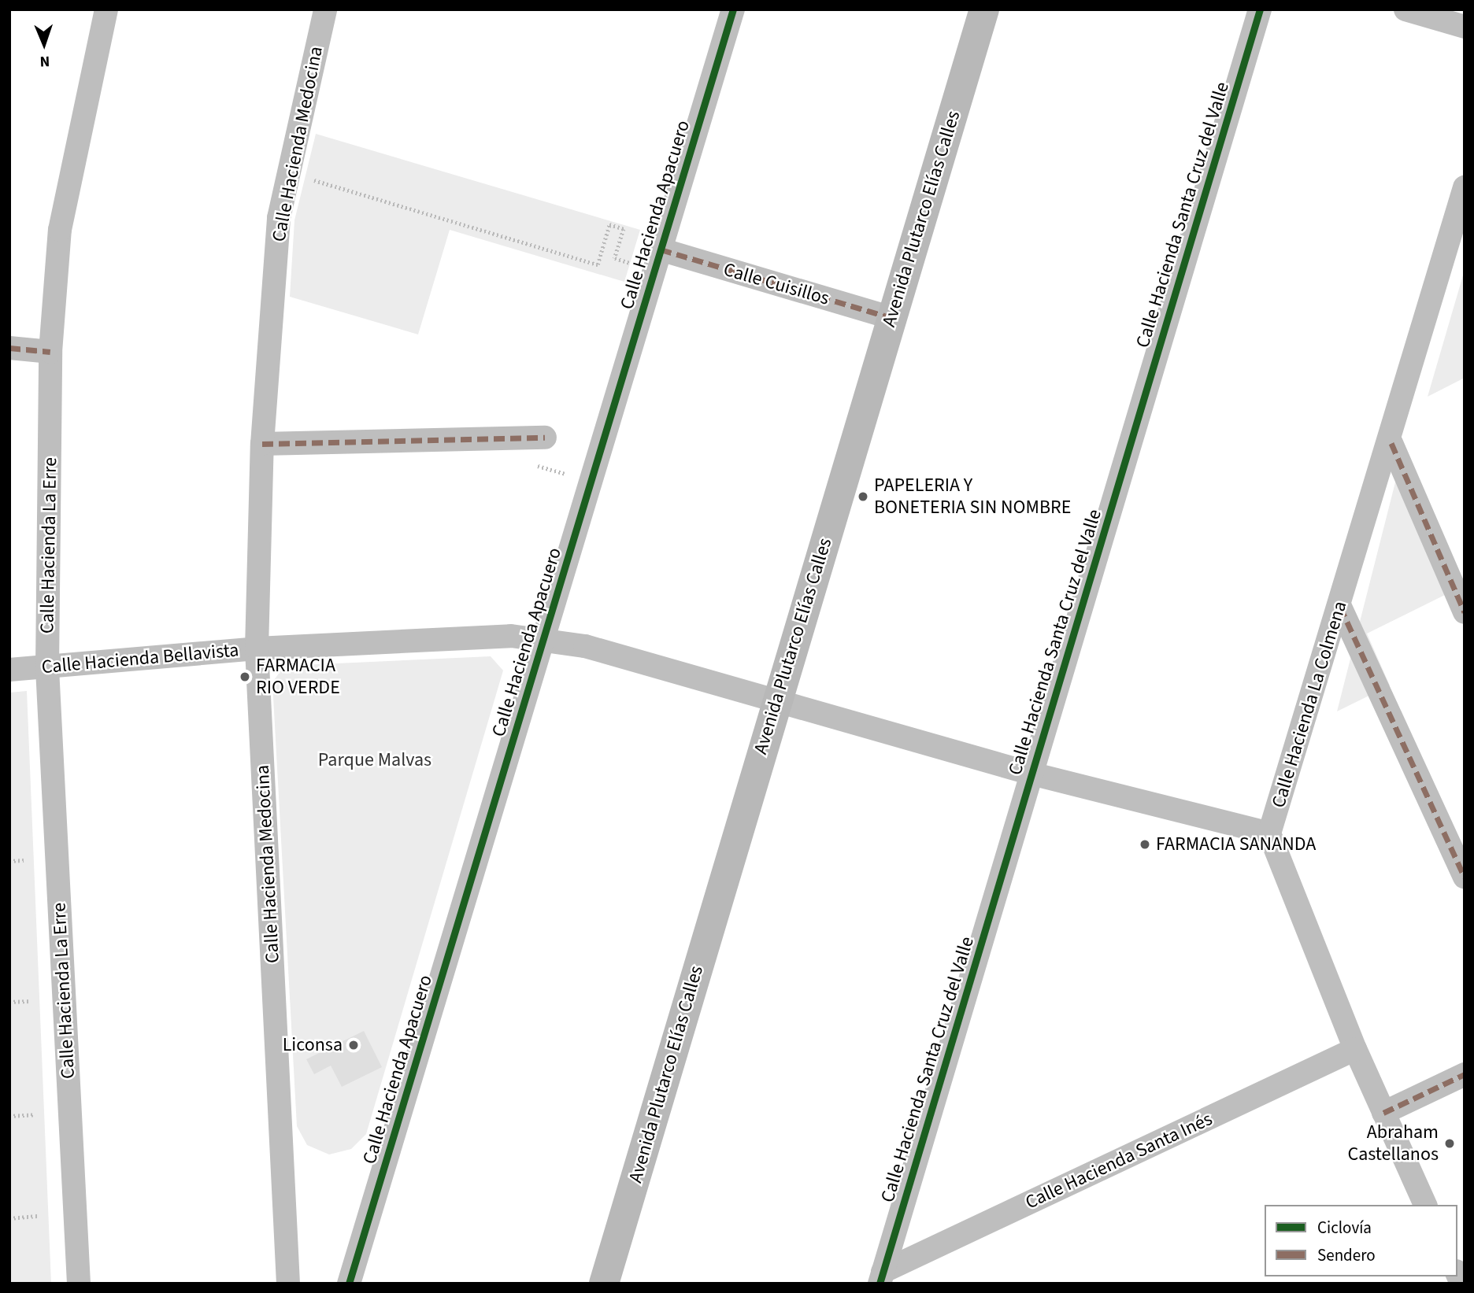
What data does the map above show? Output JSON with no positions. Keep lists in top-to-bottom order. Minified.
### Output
{"streets":{"street":["Calle Hacienda Medocina","Calle Hacienda Apacuero","Calle Hacienda Santa Cruz del Valle","Avenida Plutarco Elías Calles","Calle Cuisillos","Calle Hacienda La Erre","Calle Hacienda Bellavista","Calle Hacienda La Colmena","Calle Hacienda Santa Inés"]},"crossings":[["Calle Hacienda Medocina","Calle Hacienda Bellavista"],["Calle Hacienda Apacuero","Calle Cuisillos"],["Calle Hacienda Apacuero","Calle Hacienda Bellavista"],["Calle Hacienda Santa Cruz del Valle","Calle Hacienda Bellavista"],["Calle Hacienda Santa Cruz del Valle","Calle Hacienda Santa Inés"],["Avenida Plutarco Elías Calles","Calle Cuisillos"],["Avenida Plutarco Elías Calles","Calle Hacienda Bellavista"],["Calle Hacienda La Erre","Calle Hacienda Bellavista"],["Calle Hacienda Bellavista","Calle Hacienda La Colmena"],["Calle Hacienda La Colmena","Calle Hacienda Santa Inés"]],"parks":["Parque Malvas"],"places":["PAPELERIA Y BONETERIA SIN NOMBRE","FARMACIA RIO VERDE","FARMACIA SANANDA","Liconsa","Abraham Castellanos"],"legend":["Ciclovía","Sendero"],"north":"bottom"}
